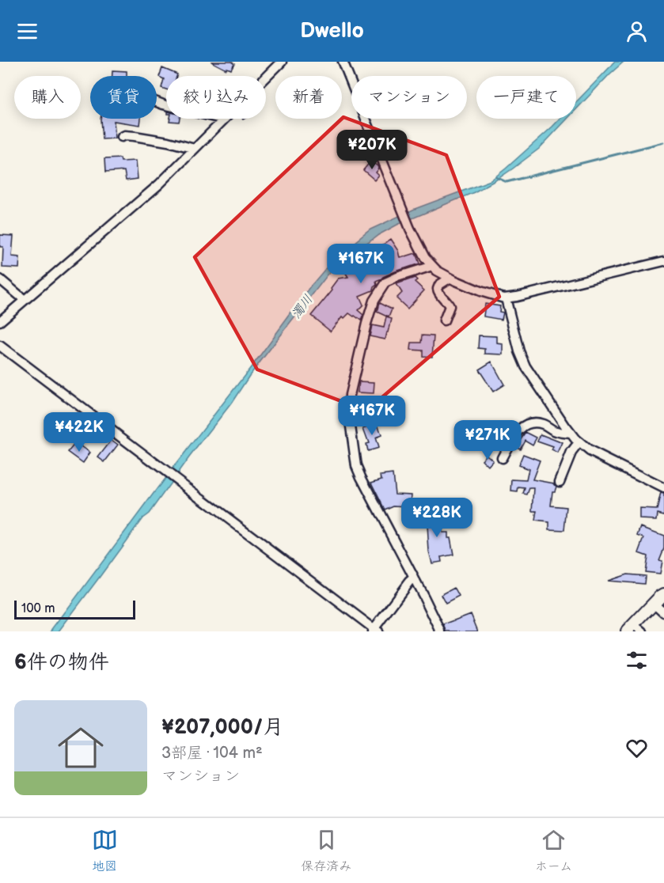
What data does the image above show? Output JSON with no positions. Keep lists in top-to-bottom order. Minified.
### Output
{"water":["濁川"],"scale_bar":"100 m","page":{"header":"Dwello","chip":["購入","賃貸","絞り込み","新着","マンション","一戸建て"],"price":["¥207K","¥167K","¥167K","¥422K","¥271K","¥228K"],"scale":"100 m","heading":"6件の物件","list":[{"name":"¥207,000/月","note":"3部屋 · 104 m² · マンション"}],"tabs":["地図","保存済み","ホーム"]}}
